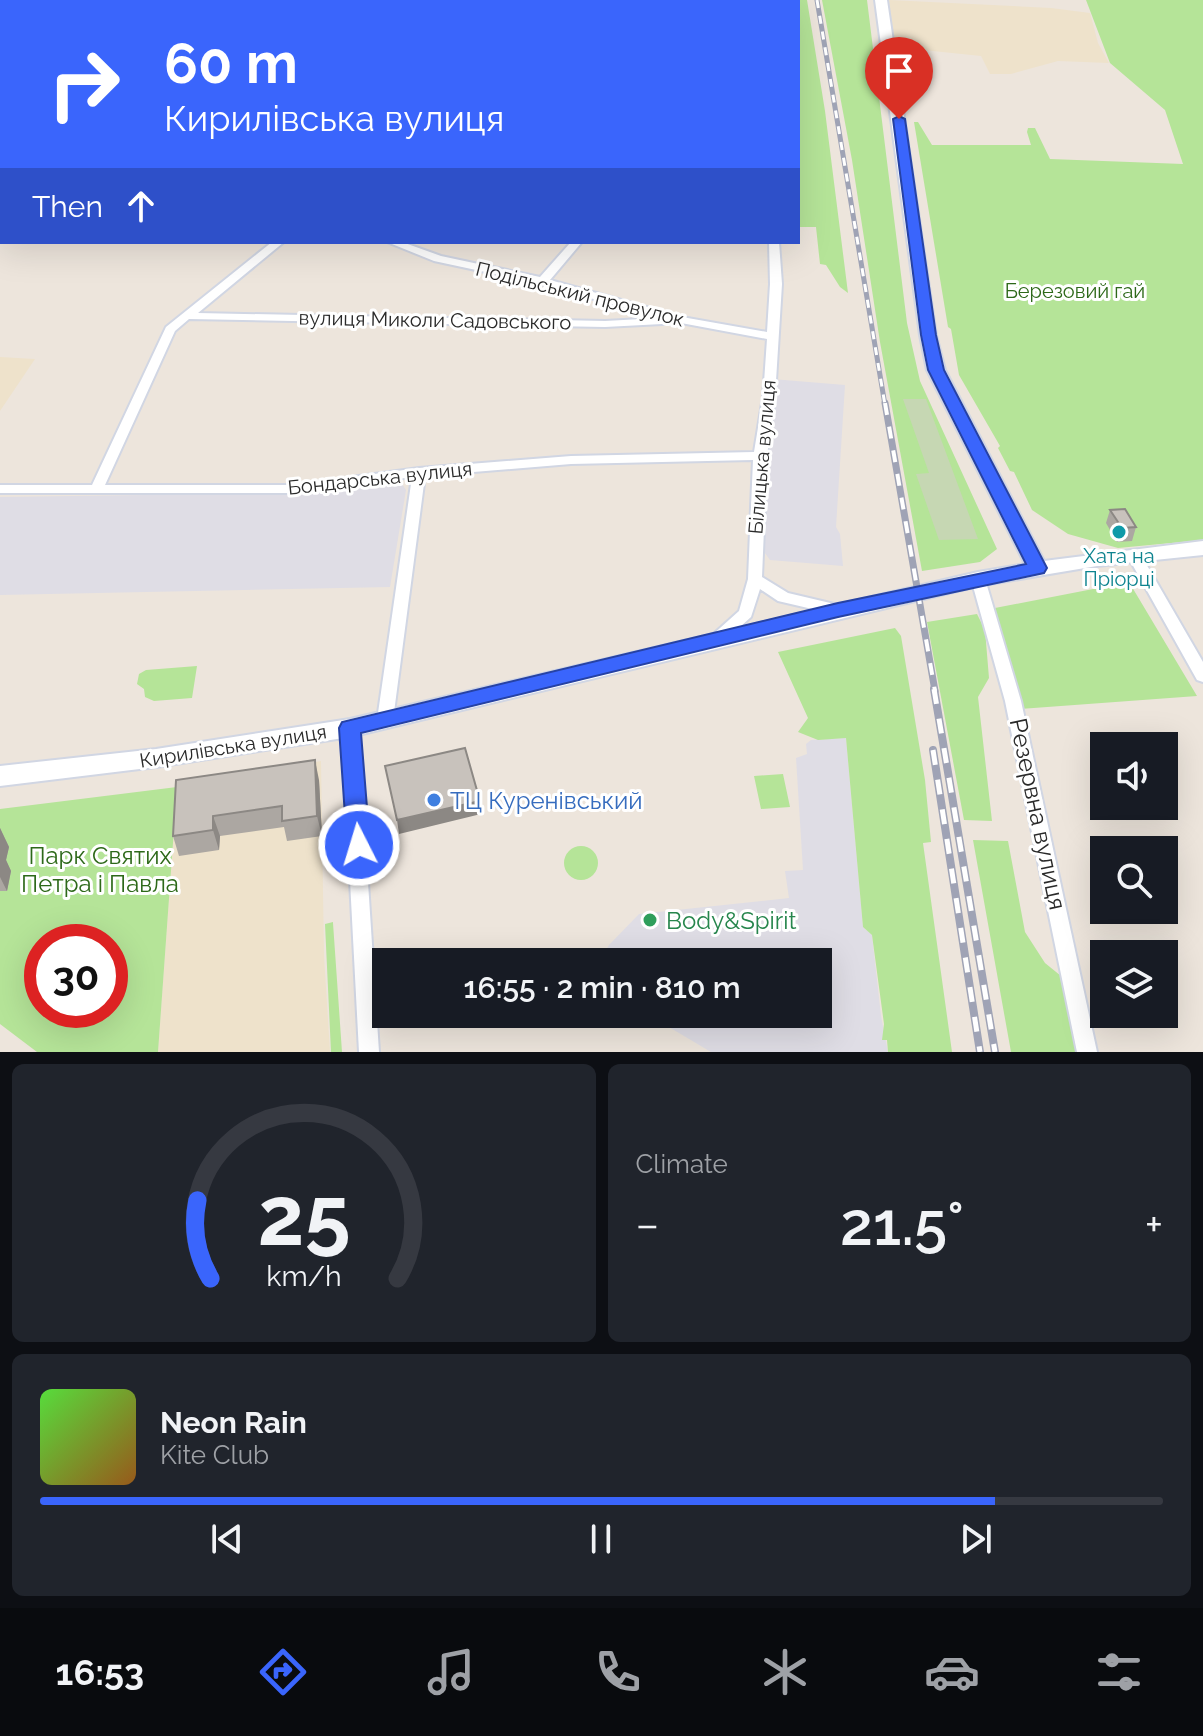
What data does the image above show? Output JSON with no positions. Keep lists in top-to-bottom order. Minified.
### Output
{"streets":{"main road":["Кирилівська вулиця"],"street":["Подільський провулок","вулиця Миколи Садовського","Білицька вулиця","Бондарська вулиця","Резервна вулиця"]},"crossings":[["Подільський провулок","вулиця Миколи Садовського"],["Подільський провулок","Білицька вулиця"],["Білицька вулиця","Бондарська вулиця"],["Білицька вулиця","Кирилівська вулиця"],["Кирилівська вулиця","Резервна вулиця"]],"parks":["Березовий гай","Парк Святих Петра і Павла"],"places":["Хата на Пріорці","ТЦ Куренівський","Body&Spirit"],"page":{"turn":["60 m","Кирилівська вулиця"],"then":"Then","limit":"30","trip":"16:55 · 2 min · 810 m","tile":"Climate","heat":["−","21.5°","+"],"song":["Neon Rain","Kite Club"],"tabs":"16:53","gauge":["25","km/h"]}}
